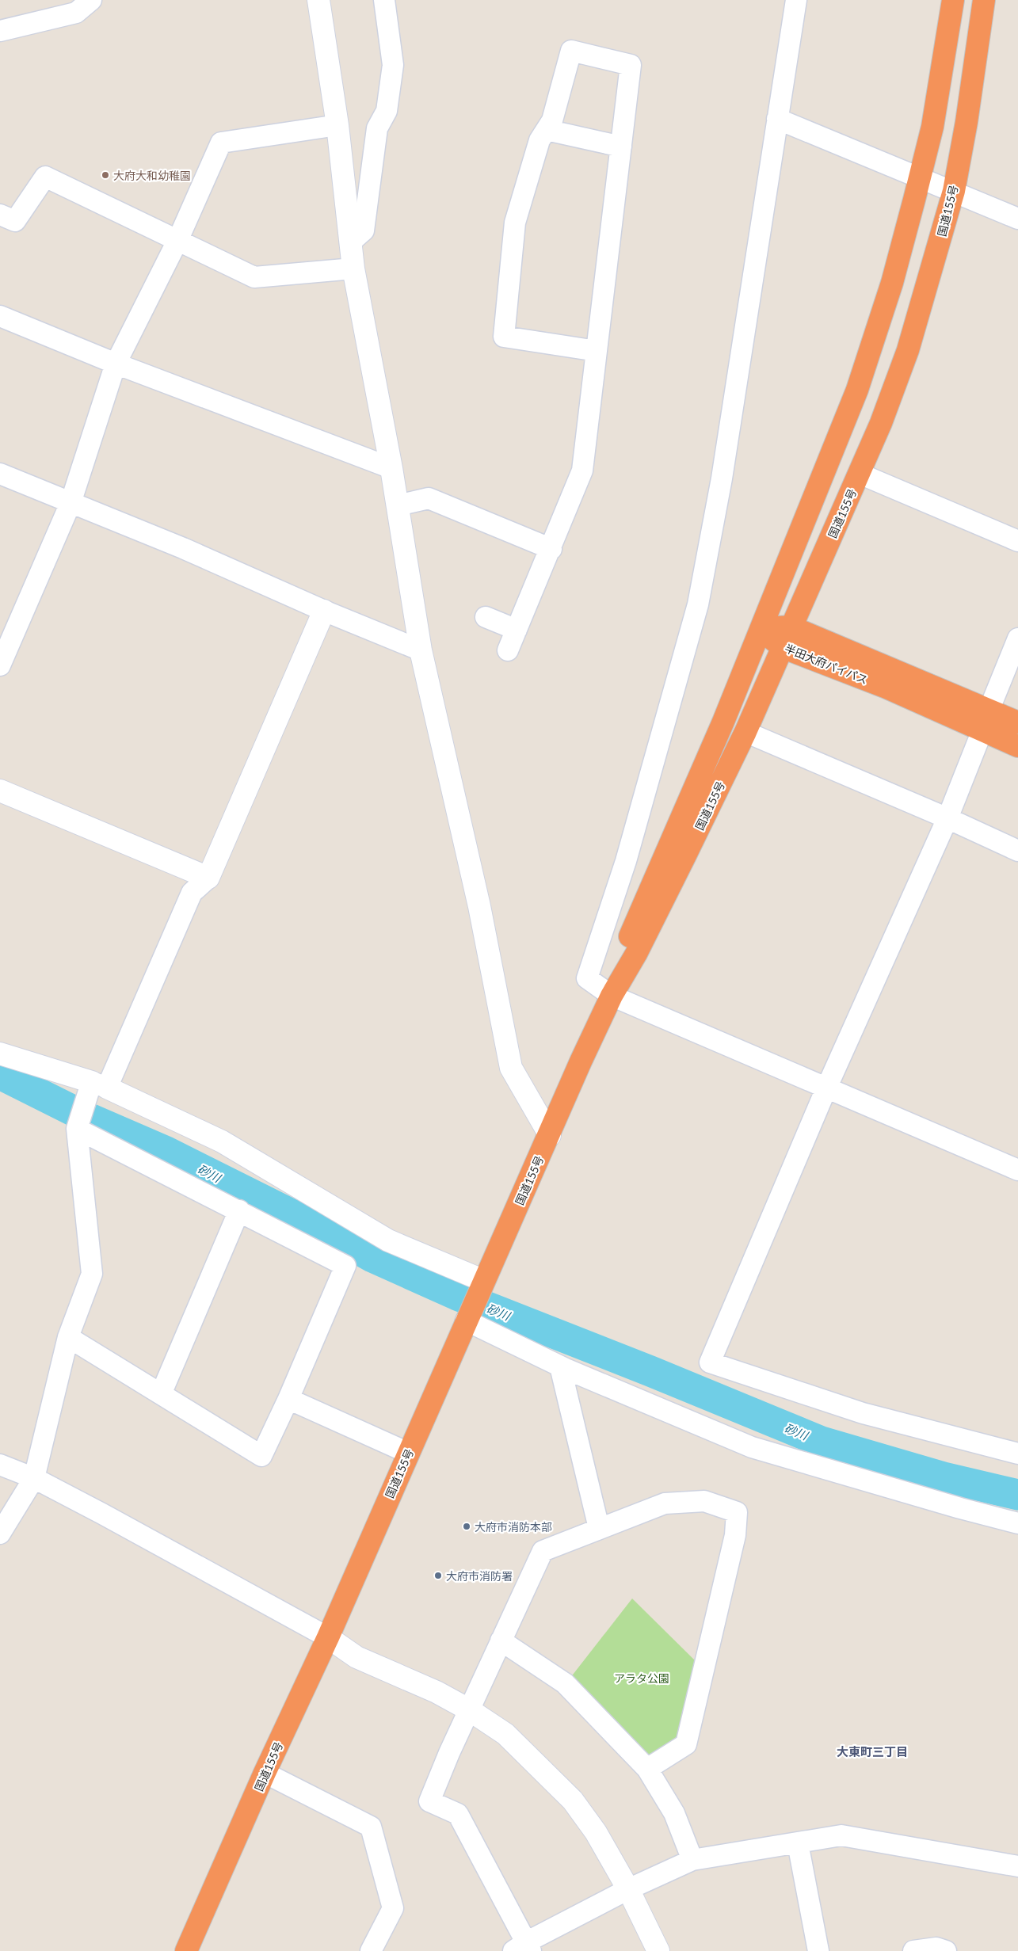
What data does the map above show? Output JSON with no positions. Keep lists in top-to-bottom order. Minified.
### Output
{"streets":{"highway":["国道155号","半田大府パイパス"]},"crossings":[["国道155号","半田大府パイパス"]],"districts":["大東町三丁目"],"water":["砂川"],"parks":["アラタ公園"],"places":["大府大和幼稚園","大府市消防本部","大府市消防署"]}
